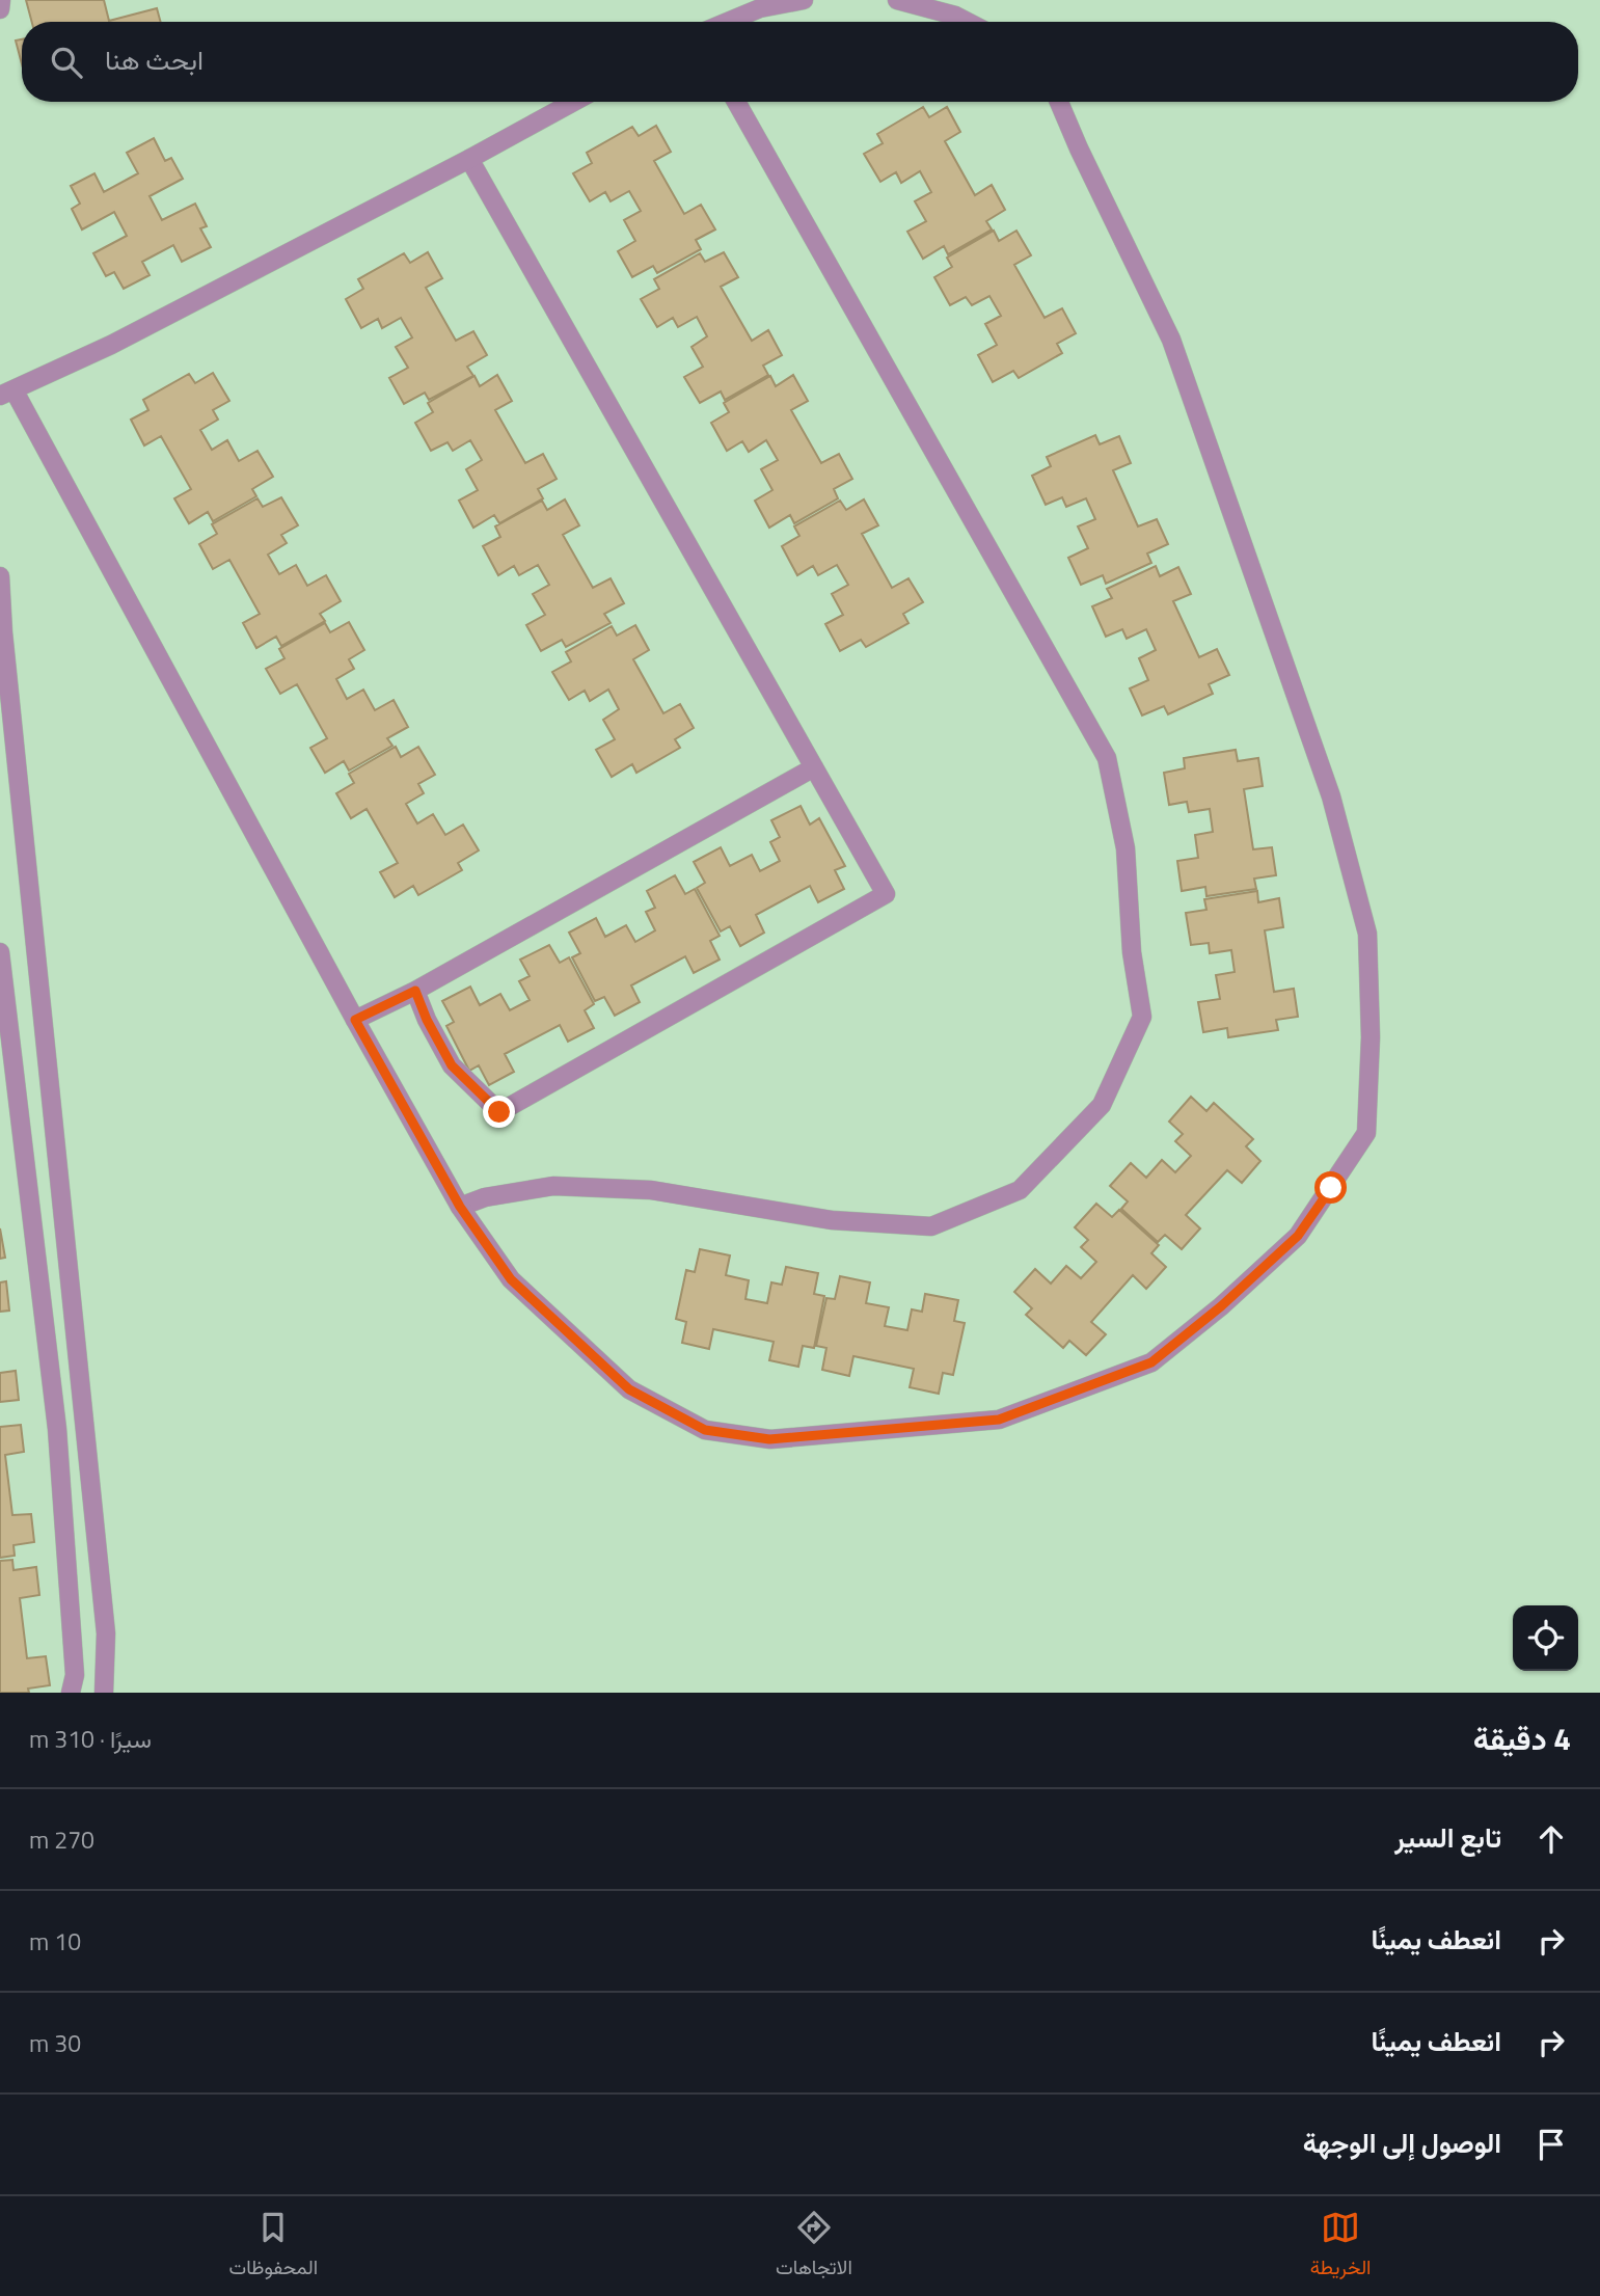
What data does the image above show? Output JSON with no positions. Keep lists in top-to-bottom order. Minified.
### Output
{"page":{"search":"ابحث هنا","heading":["4 دقيقة","سيرًا · 310 m"],"list":[["تابع السير","270 m"],["انعطف يمينًا","10 m"],["انعطف يمينًا","30 m"],"الوصول إلى الوجهة"],"nav":["الخريطة","الاتجاهات","المحفوظات"]}}
